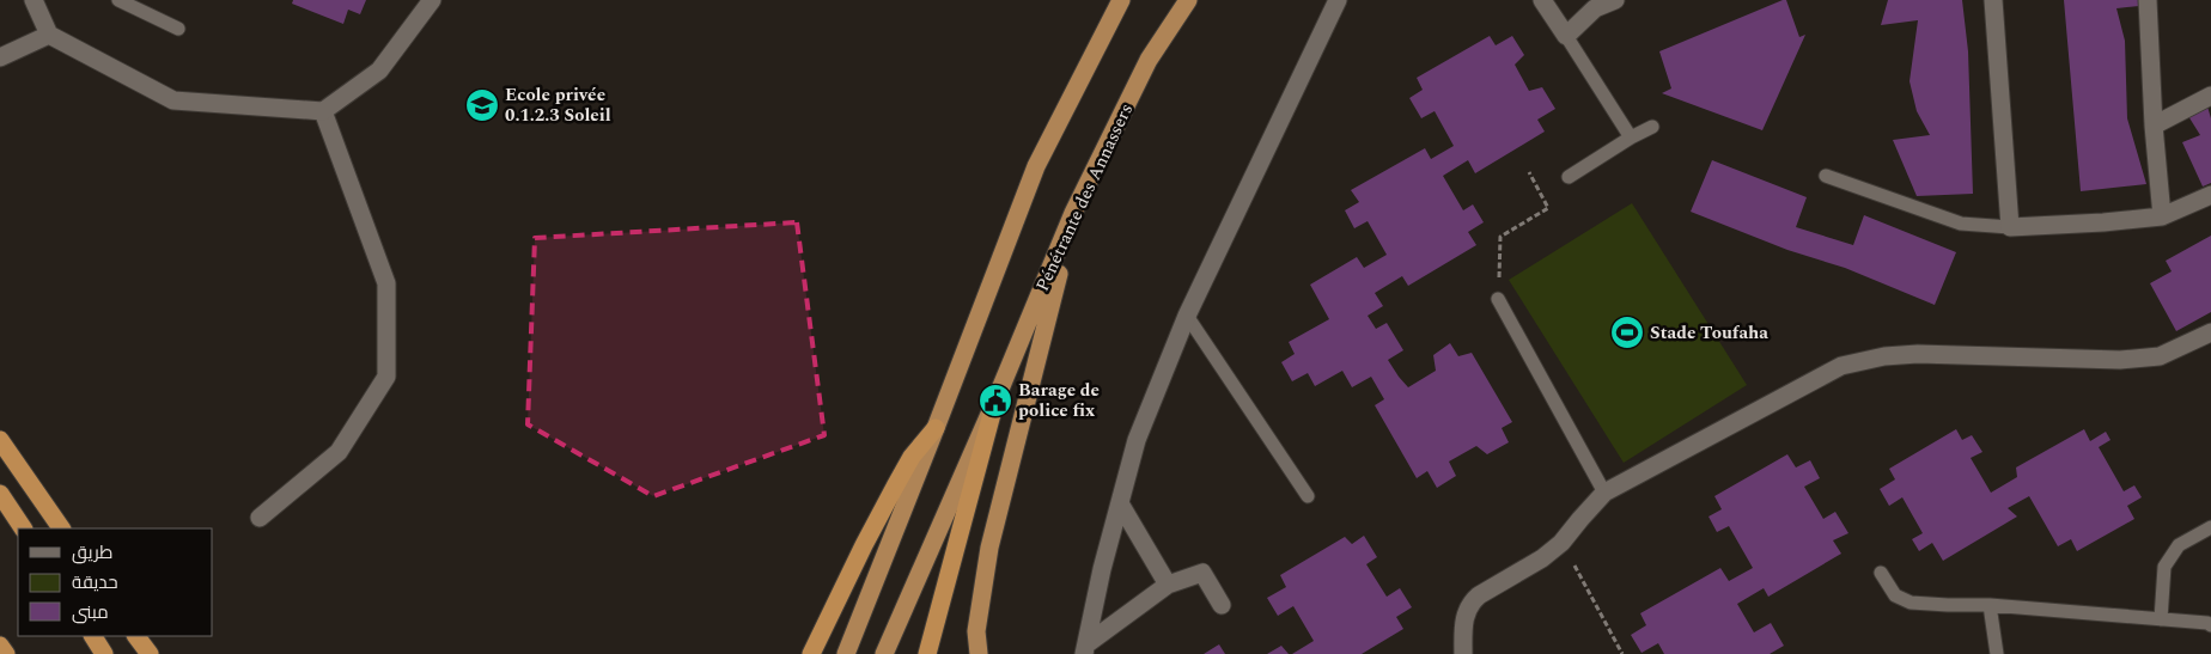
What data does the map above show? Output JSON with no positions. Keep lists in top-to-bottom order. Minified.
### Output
{"streets":{"highway":["Pénétrante des Annassers"]},"places":{"school or university":["Ecole privée 0.1.2.3 Soleil"],"sports":["Stade Toufaha"],"public building":["Barage de police fix"]},"legend":["طريق","حديقة","مبنى"]}
